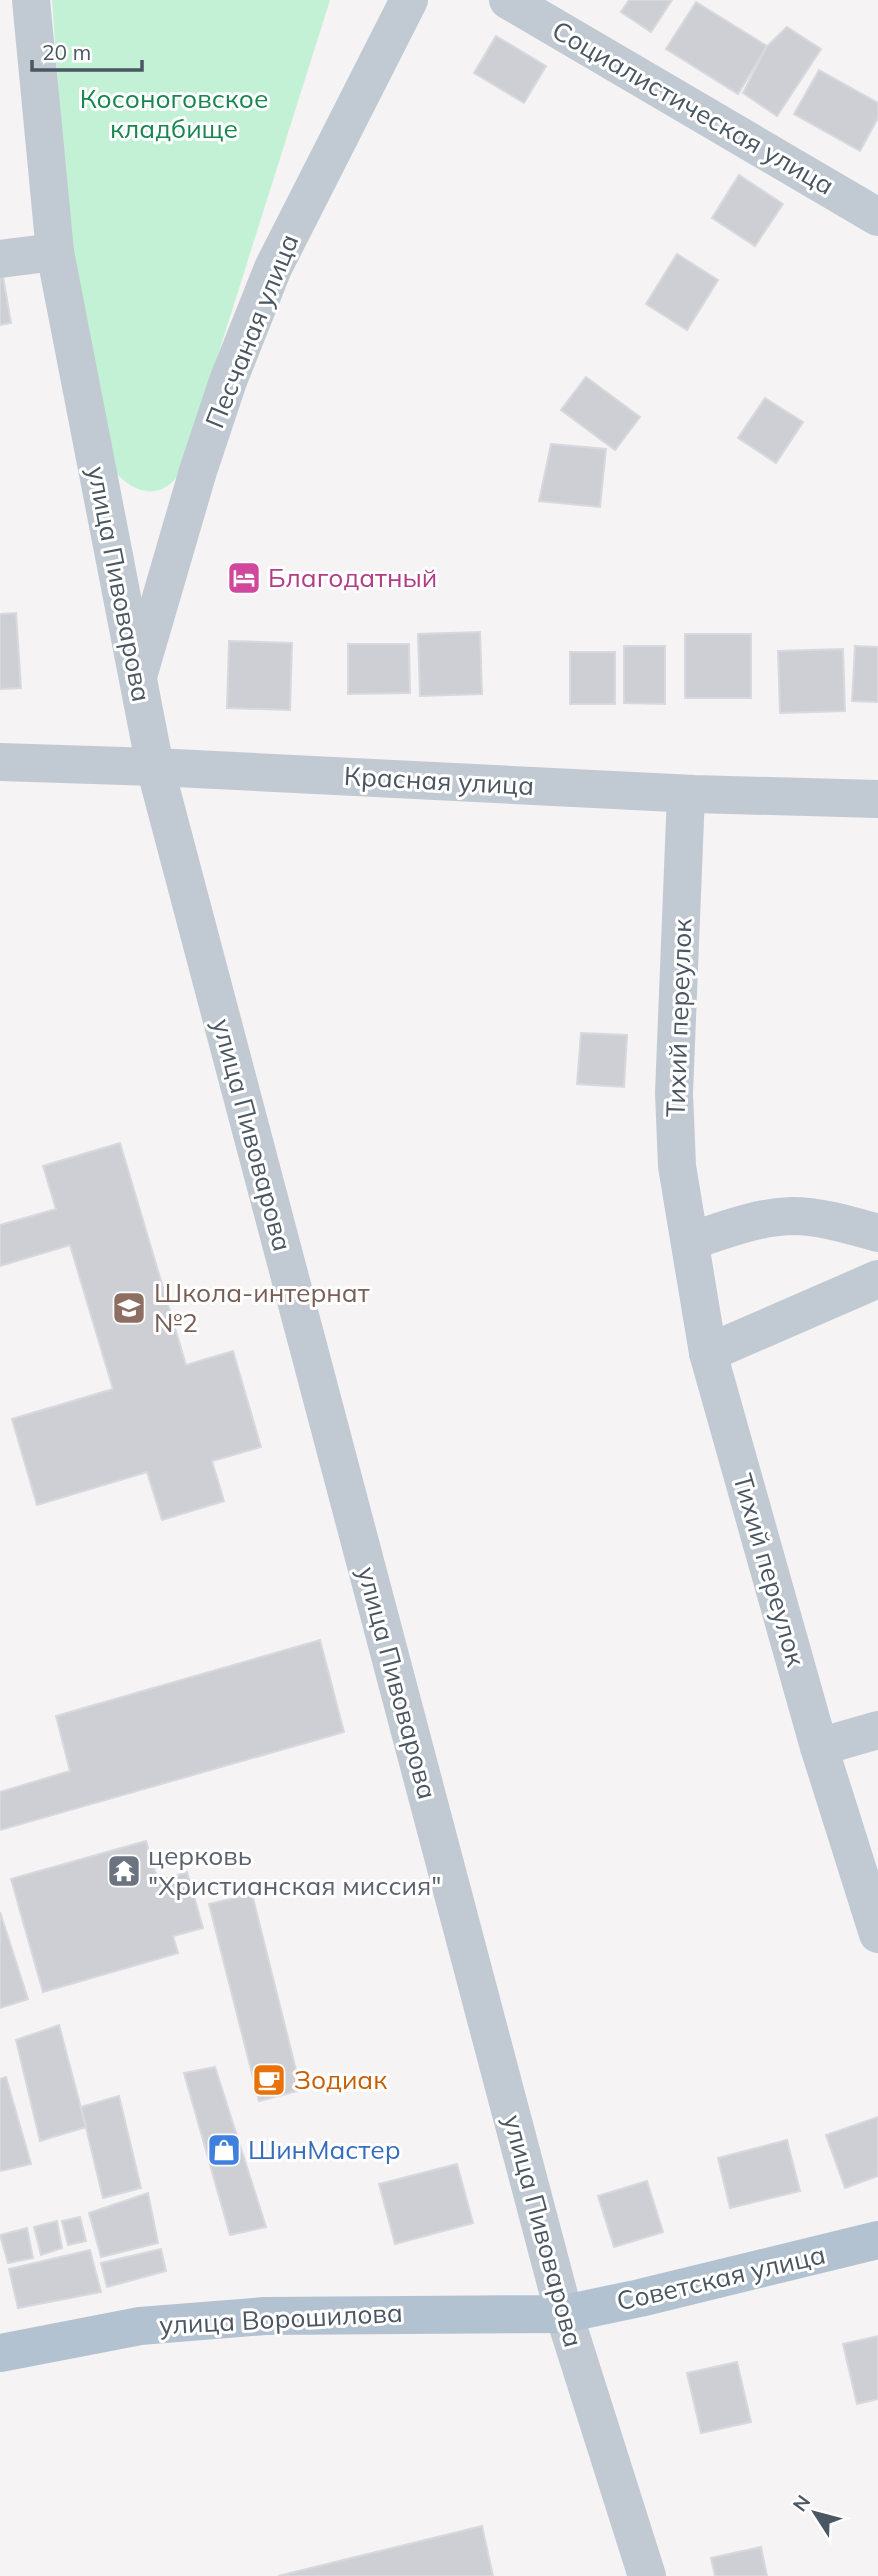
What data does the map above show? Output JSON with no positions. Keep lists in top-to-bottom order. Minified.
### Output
{"streets":{"main road":["Советская улица","улица Ворошилова"],"street":["Социалистическая улица","Песчаная улица","улица Пивоварова","Красная улица","Тихий переулок"]},"crossings":[["Песчаная улица","улица Пивоварова"],["улица Пивоварова","Красная улица"],["улица Пивоварова","Советская улица"],["улица Пивоварова","улица Ворошилова"],["Красная улица","Тихий переулок"],["Советская улица","улица Ворошилова"]],"parks":["Косоноговское кладбище"],"places":{"hotel":["Благодатный"],"school or university":["Школа-интернат №2"],"temple":["церковь \"Христианская миссия\""],"cafe":["Зодиак"],"shop":["ШинМастер"]},"scale_bar":"20 m","north":"top left"}
